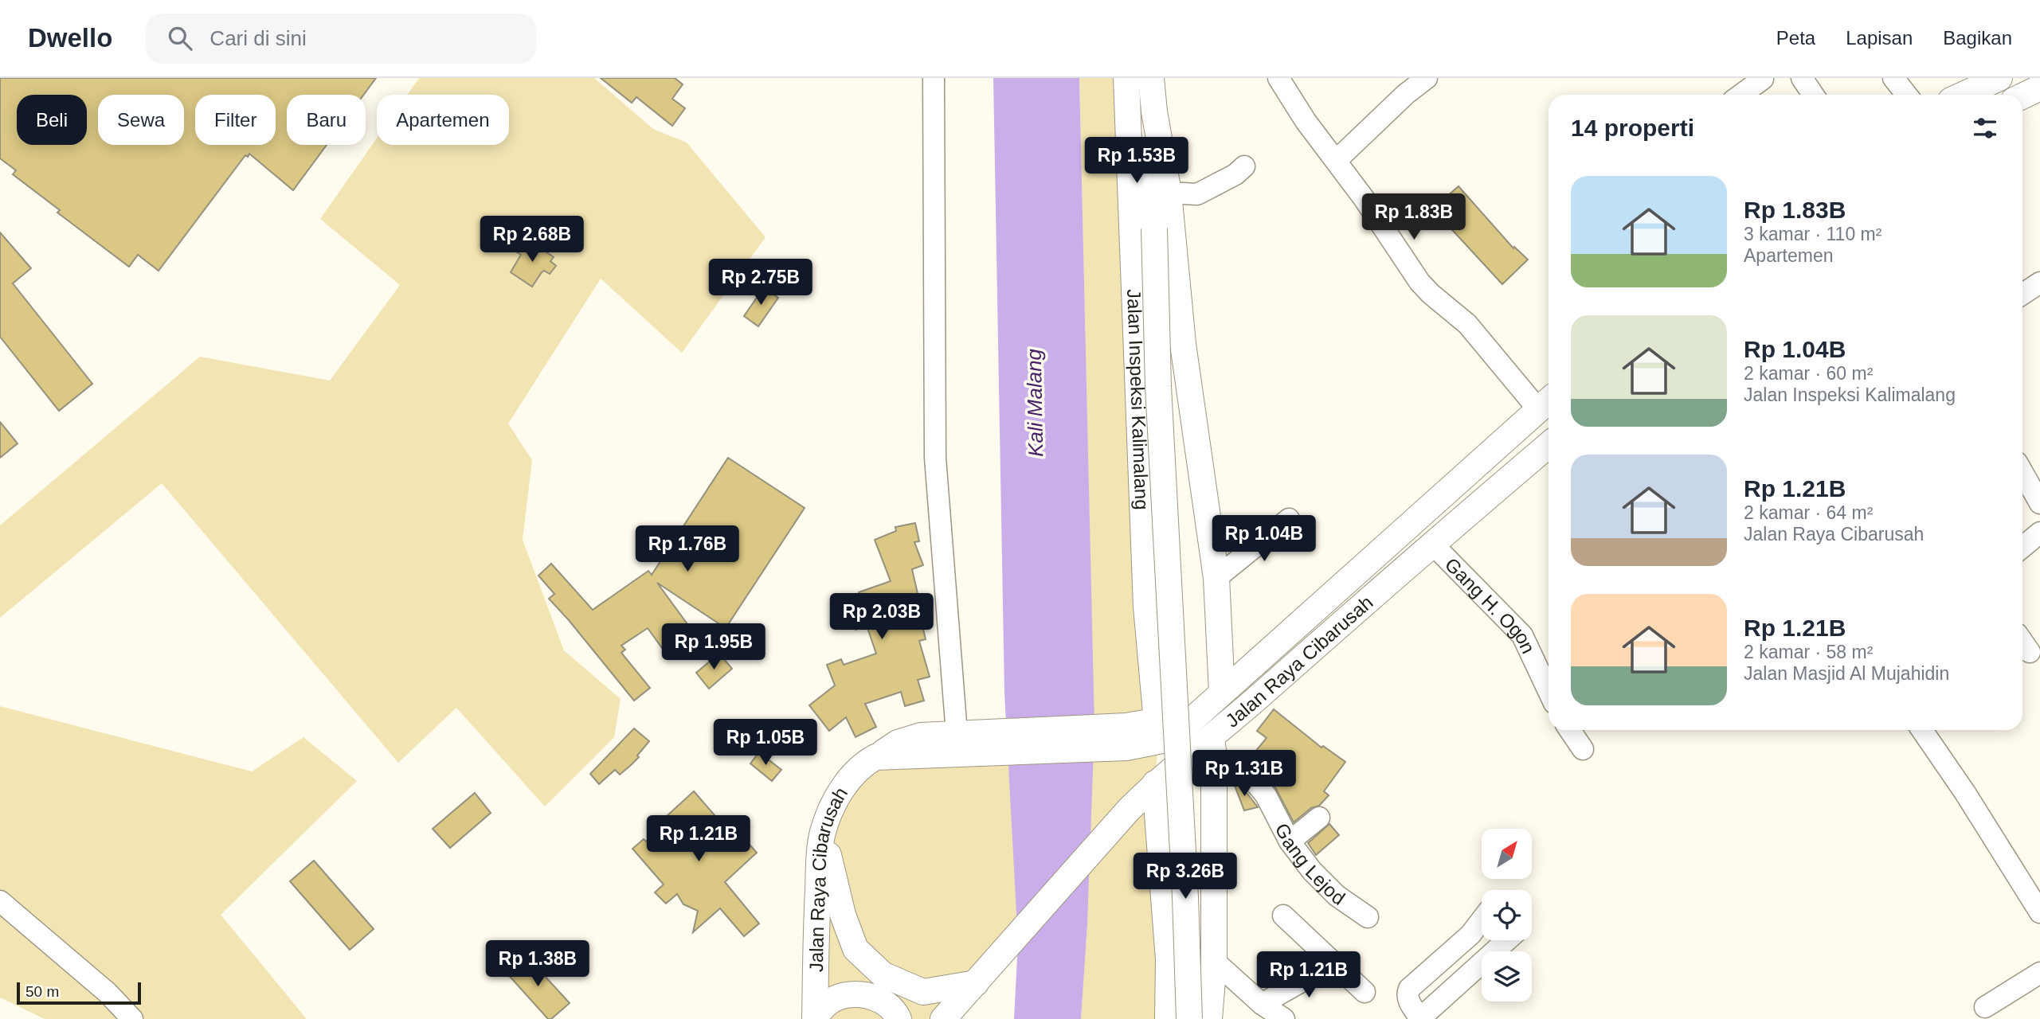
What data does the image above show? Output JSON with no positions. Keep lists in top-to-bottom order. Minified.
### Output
{"streets":{"main road":["Jalan Inspeksi Kalimalang","Jalan Raya Cibarusah"],"street":["Gang H. Ogon","Gang Lejod"]},"crossings":[["Jalan Inspeksi Kalimalang","Jalan Raya Cibarusah"],["Gang H. Ogon","Jalan Raya Cibarusah"],["Jalan Raya Cibarusah","Gang Lejod"]],"water":["Kali Malang"],"scale_bar":"50 m","north":"top right","page":{"header":"Dwello","search":"Cari di sini","nav":["Peta","Lapisan","Bagikan"],"chip":["Beli","Sewa","Filter","Baru","Apartemen"],"heading":"14 properti","price":["Rp 1.53B","Rp 1.83B","Rp 2.68B","Rp 2.75B","Rp 1.04B","Rp 1.76B","Rp 2.03B","Rp 1.95B","Rp 1.05B","Rp 1.31B","Rp 1.21B","Rp 3.26B","Rp 1.38B","Rp 1.21B"],"list":[{"name":"Rp 1.83B","note":"3 kamar · 110 m² · Apartemen"},{"name":"Rp 1.04B","note":"2 kamar · 60 m² · Jalan Inspeksi Kalimalang"},{"name":"Rp 1.21B","note":"2 kamar · 64 m² · Jalan Raya Cibarusah"},{"name":"Rp 1.21B","note":"2 kamar · 58 m² · Jalan Masjid Al Mujahidin"}],"scale":"50 m"}}
